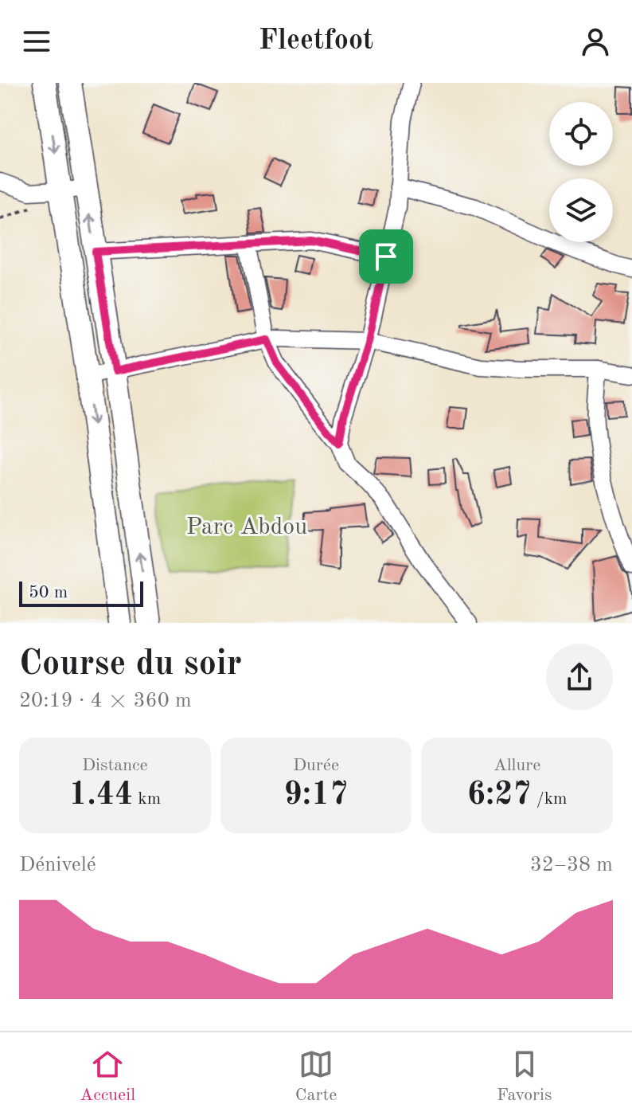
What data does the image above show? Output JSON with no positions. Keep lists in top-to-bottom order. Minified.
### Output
{"parks":["Parc Abdou"],"scale_bar":"50 m","page":{"header":"Fleetfoot","scale":"50 m","heading":["Course du soir","20:19 · 4 × 360 m"],"stats":[["Distance","1.44 km"],["Durée","9:17"],["Allure","6:27 /km"]],"chart":["Dénivelé","32–38 m"],"tabs":["Accueil","Carte","Favoris"]}}
